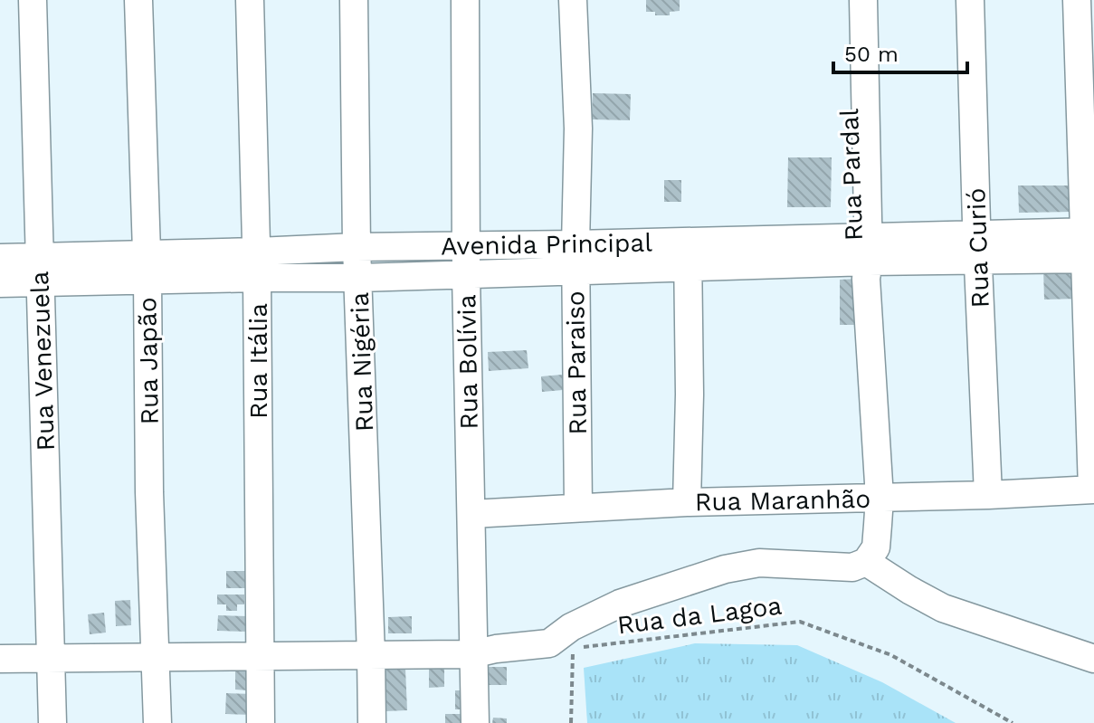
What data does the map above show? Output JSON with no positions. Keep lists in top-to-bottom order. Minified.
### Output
{"streets":{"street":["Rua Pardal","Avenida Principal","Rua Curió","Rua Venezuela","Rua Japão","Rua Itália","Rua Nigéria","Rua Bolívia","Rua Paraiso","Rua Maranhão"],"path":["Rua da Lagoa"]},"crossings":[["Rua Pardal","Avenida Principal"],["Rua Pardal","Rua Maranhão"],["Avenida Principal","Rua Curió"],["Avenida Principal","Rua Venezuela"],["Avenida Principal","Rua Japão"],["Avenida Principal","Rua Itália"],["Avenida Principal","Rua Nigéria"],["Avenida Principal","Rua Bolívia"],["Avenida Principal","Rua Paraiso"],["Rua Curió","Rua Maranhão"],["Rua Bolívia","Rua Maranhão"],["Rua Paraiso","Rua Maranhão"]],"scale_bar":"50 m"}
